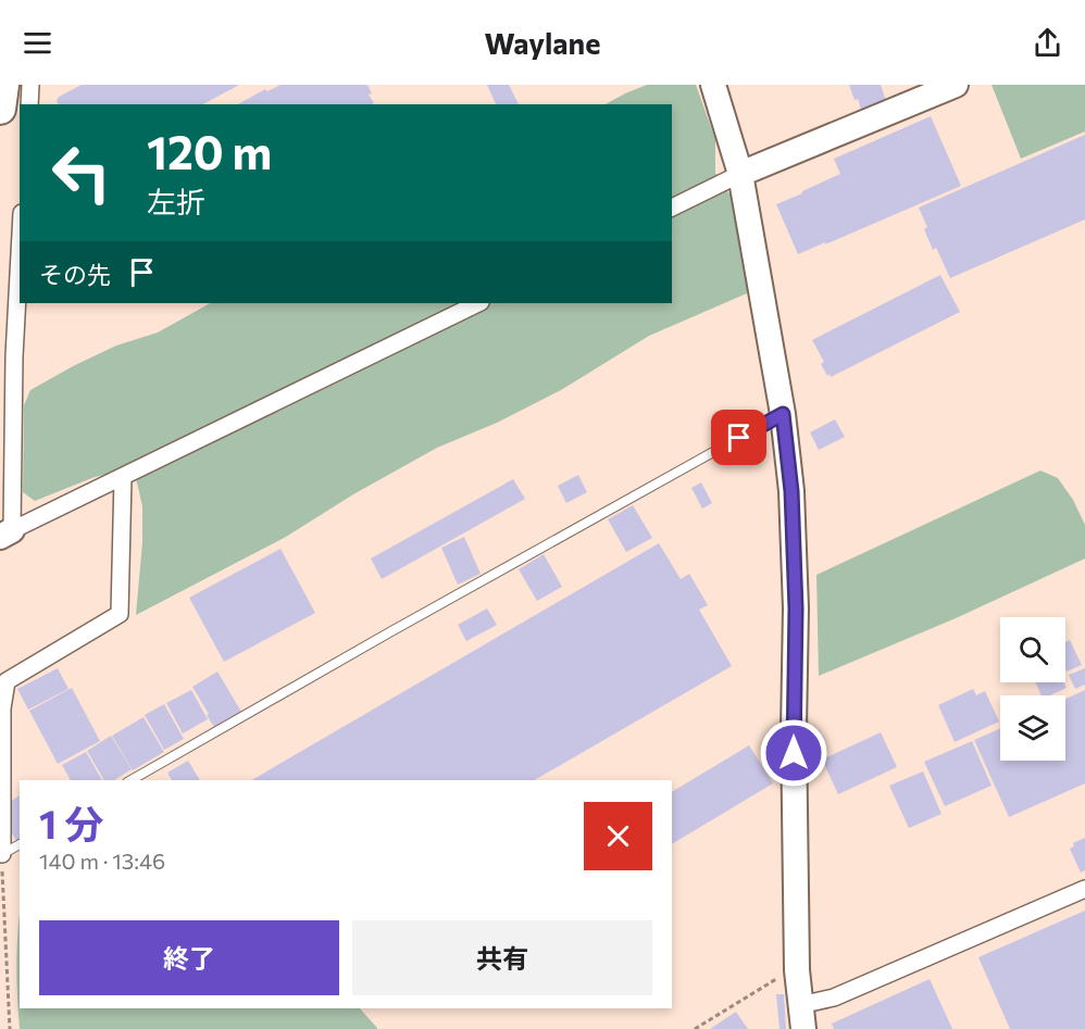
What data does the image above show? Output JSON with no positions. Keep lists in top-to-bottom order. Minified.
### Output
{"page":{"header":"Waylane","turn":["120 m","左折"],"then":"その先","heading":["1 分","140 m · 13:46"],"buttons":["終了","共有"]}}
